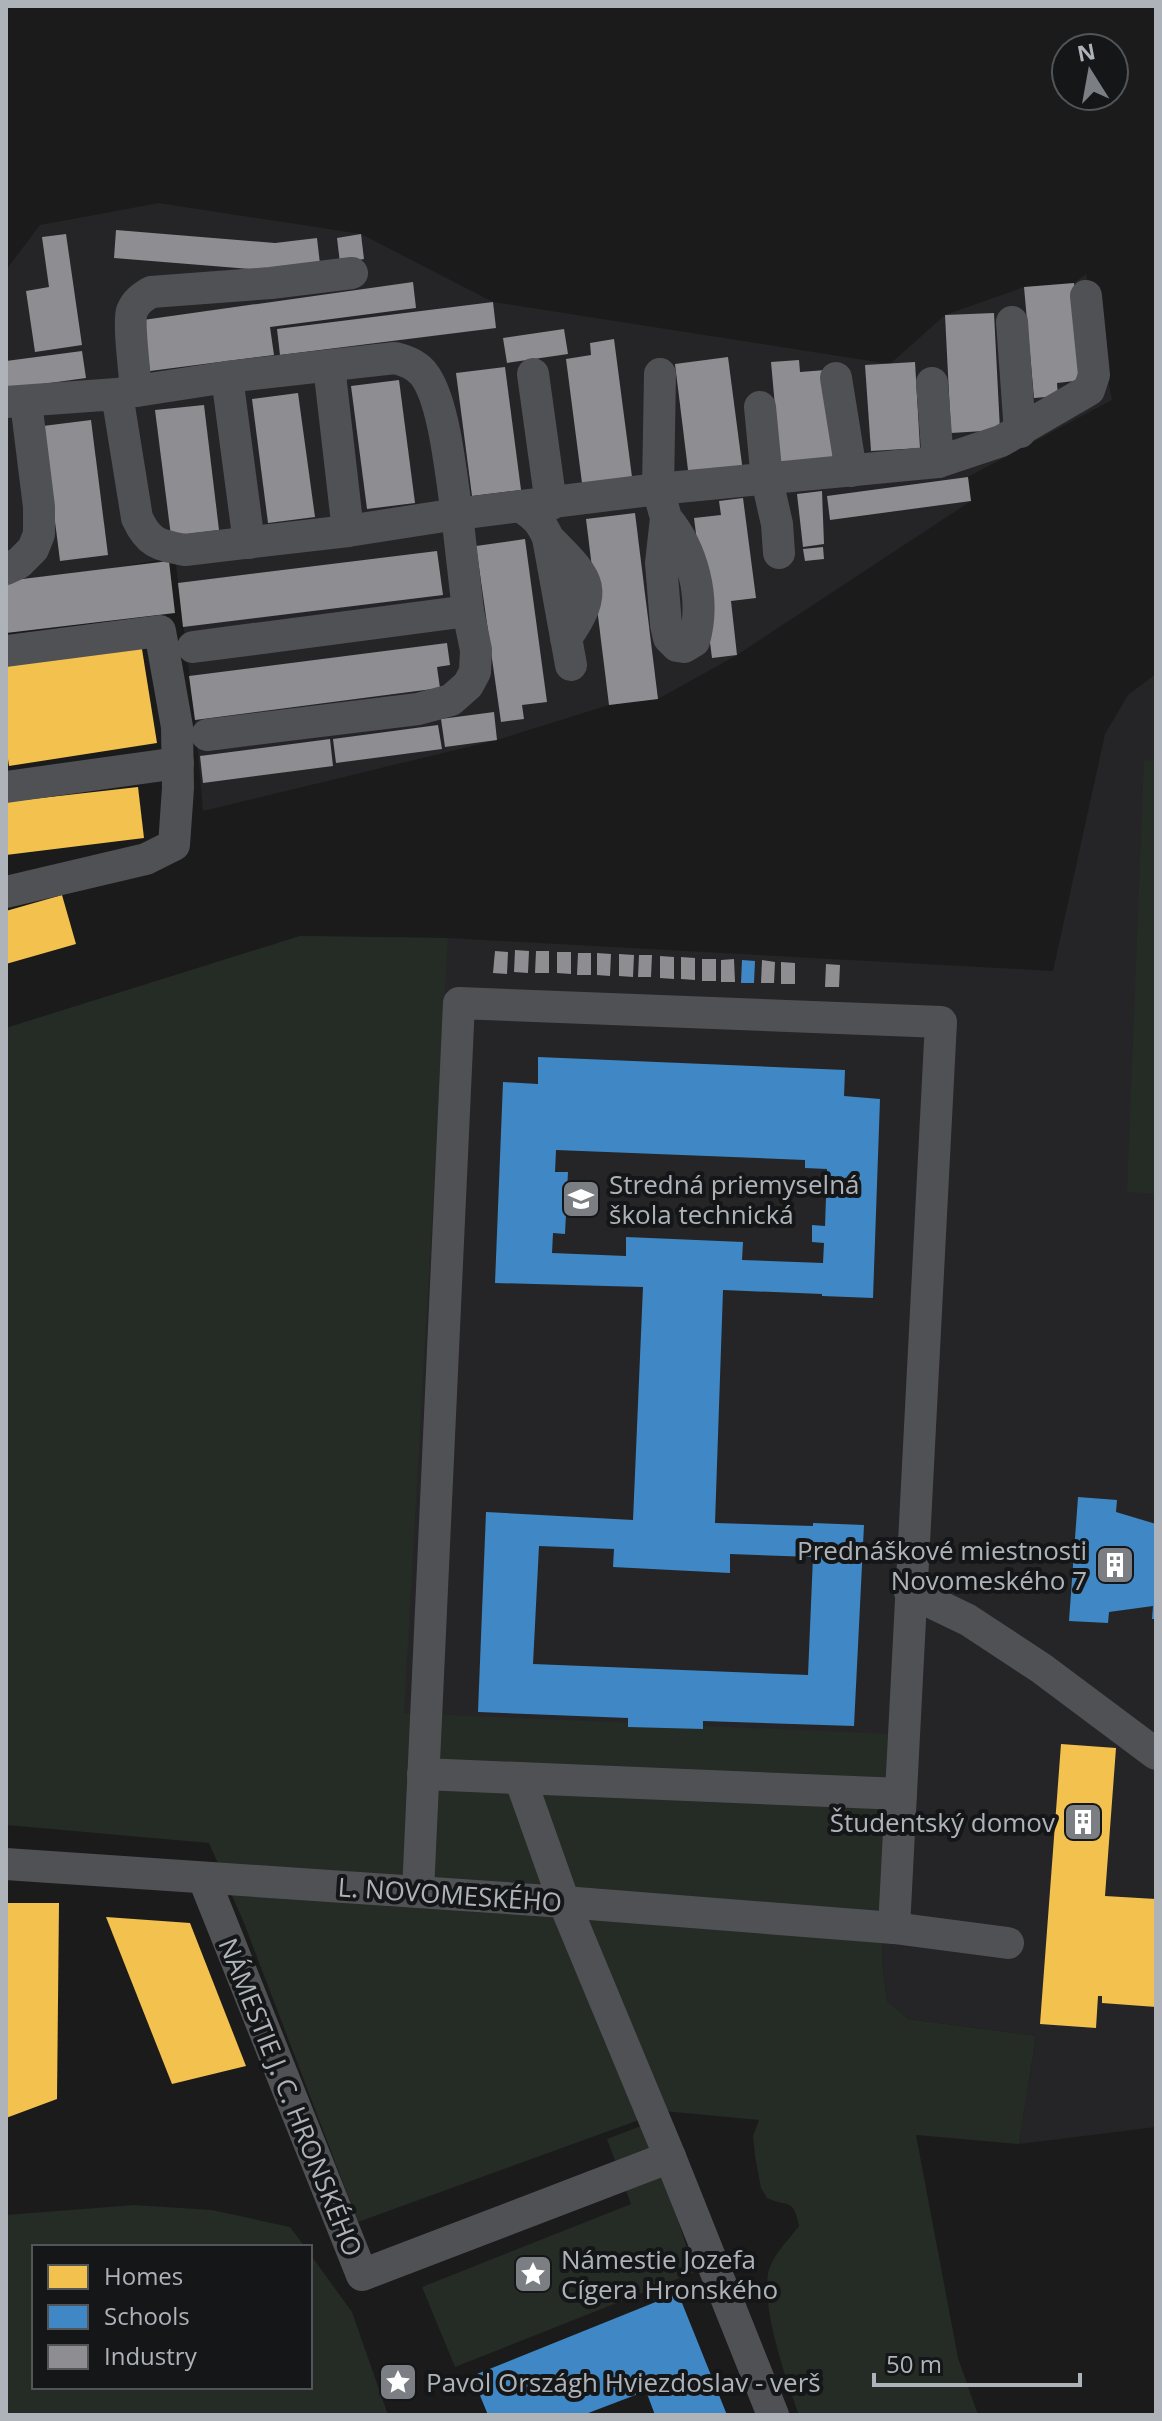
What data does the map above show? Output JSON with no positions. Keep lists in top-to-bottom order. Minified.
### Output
{"streets":{"street":["L. NOVOMESKÉHO","NÁMESTIE J. C. HRONSKÉHO"]},"crossings":[["L. NOVOMESKÉHO","NÁMESTIE J. C. HRONSKÉHO"]],"places":{"school or university":["Stredná priemyselná škola technická"],"building":["Prednáškové miestnosti Novomeského 7","Študentský domov"],"place":["Námestie Jozefa Cígera Hronského","Pavol Országh Hviezdoslav - verš"]},"legend":["Homes","Schools","Industry"],"scale_bar":"50 m","north":"top"}
